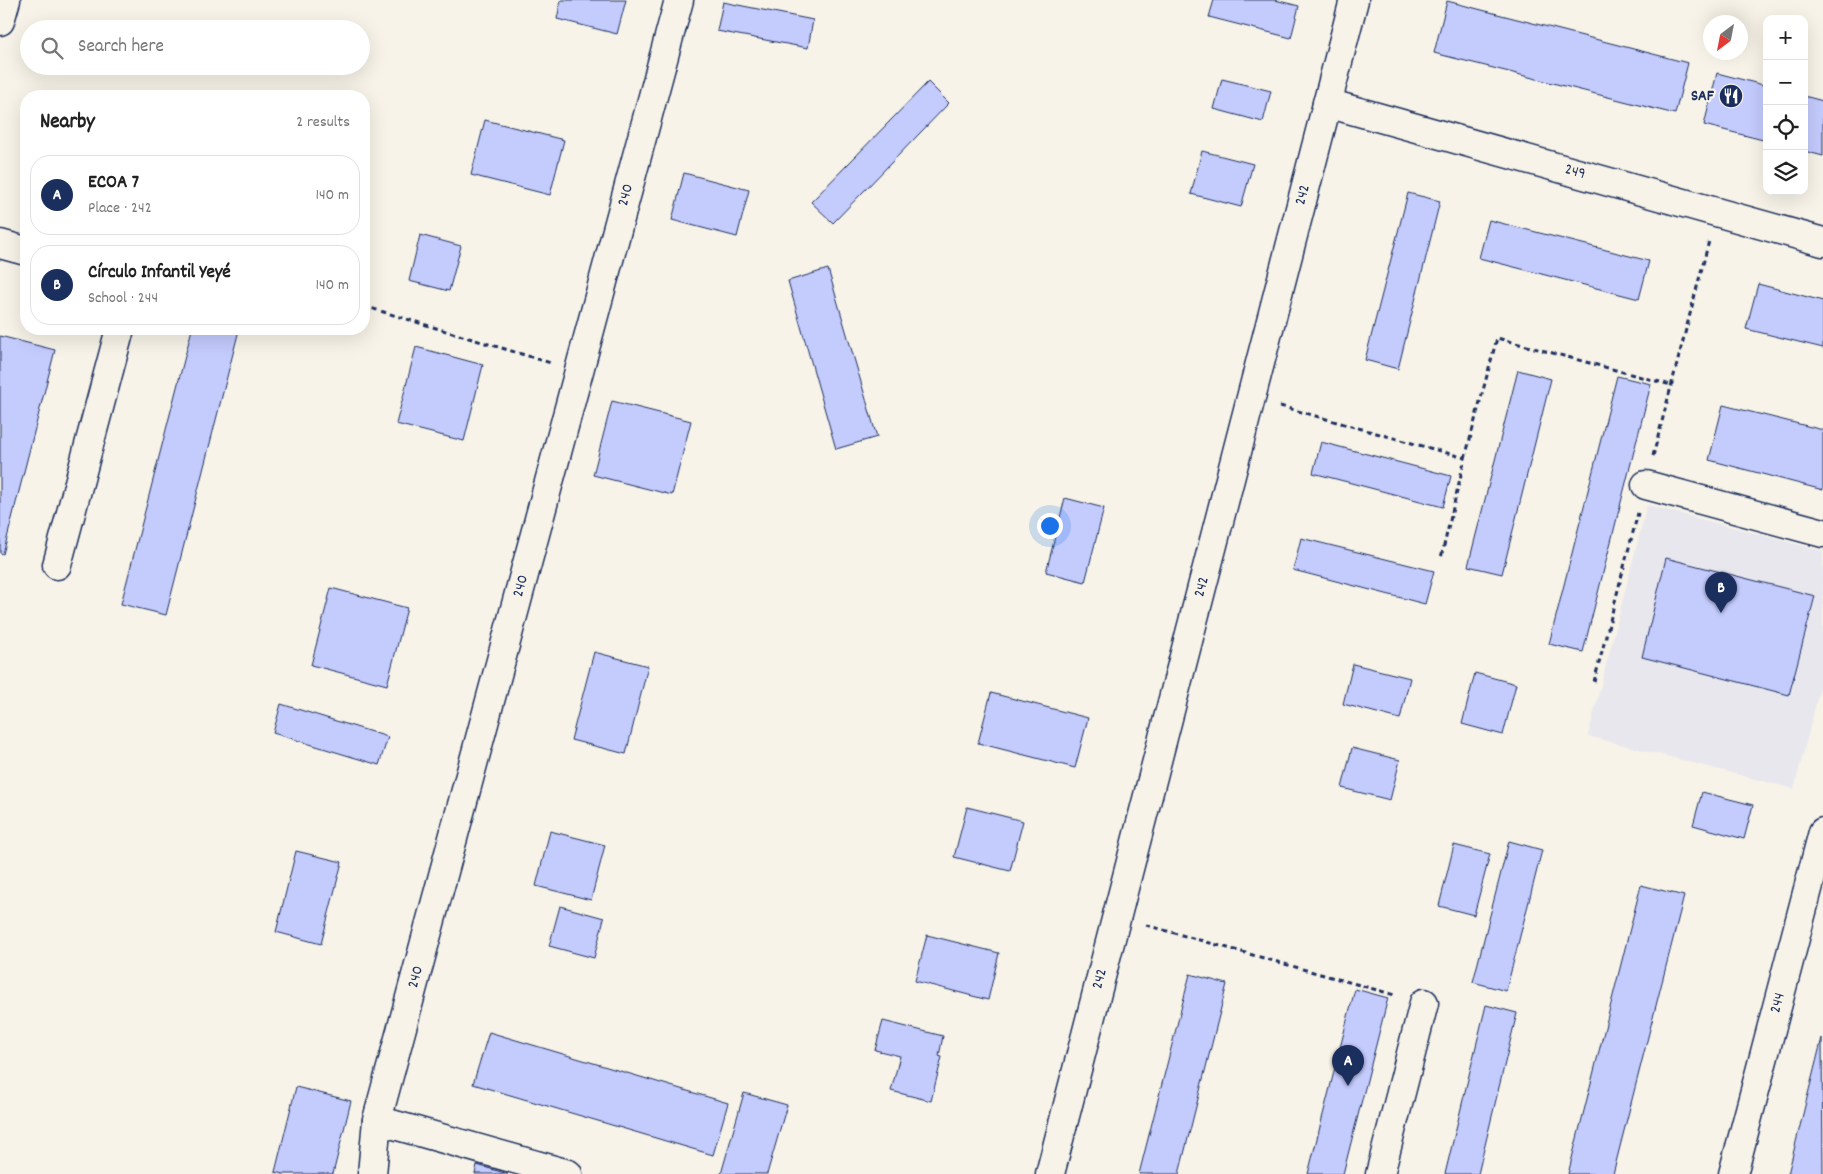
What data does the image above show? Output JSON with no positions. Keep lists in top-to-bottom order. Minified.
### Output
{"streets":{"street":["249","240","242","244"]},"crossings":[["249","242"]],"places":{"restaurant":["SAF"]},"north":"bottom left","page":{"map_buttons":["+","−"],"search":"Search here","heading":["Nearby","2 results"],"list":[{"mark":"A","name":"ECOA 7","note":"Place · 242","value":"140 m"},{"mark":"B","name":"Círculo Infantil Yeyé","note":"School · 244","value":"140 m"}],"pins":["B","A"]}}
